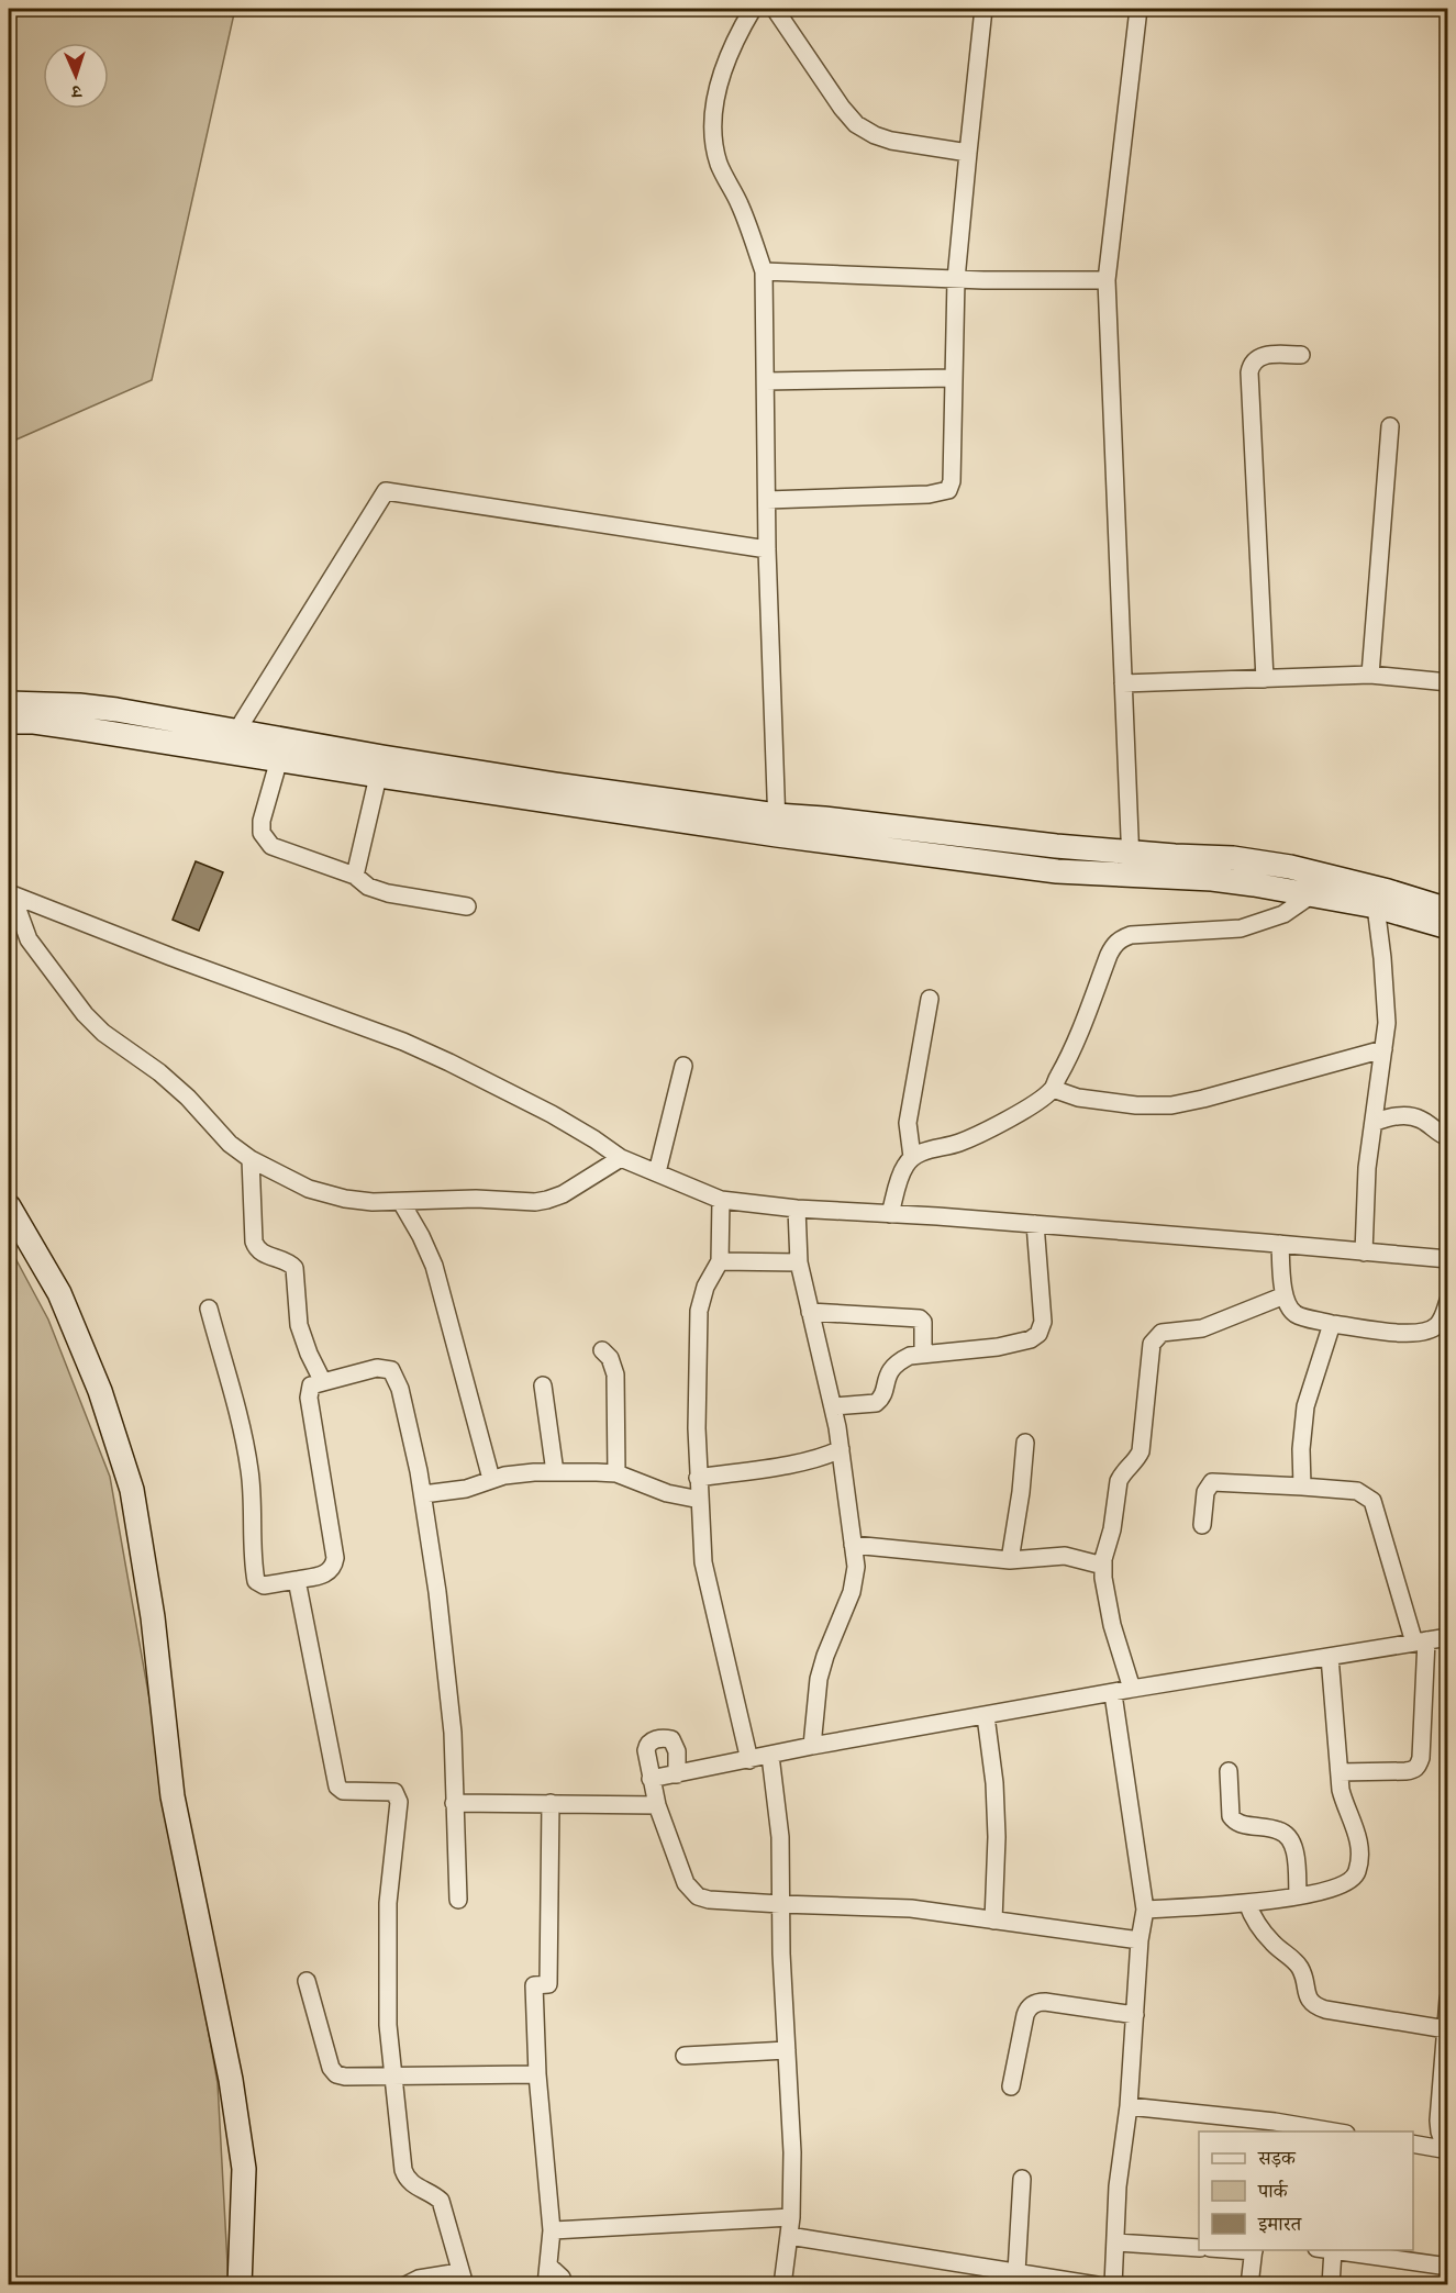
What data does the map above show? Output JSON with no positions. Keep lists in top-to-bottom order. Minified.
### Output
{"legend":["सड़क","पार्क","इमारत"],"north":"bottom"}
